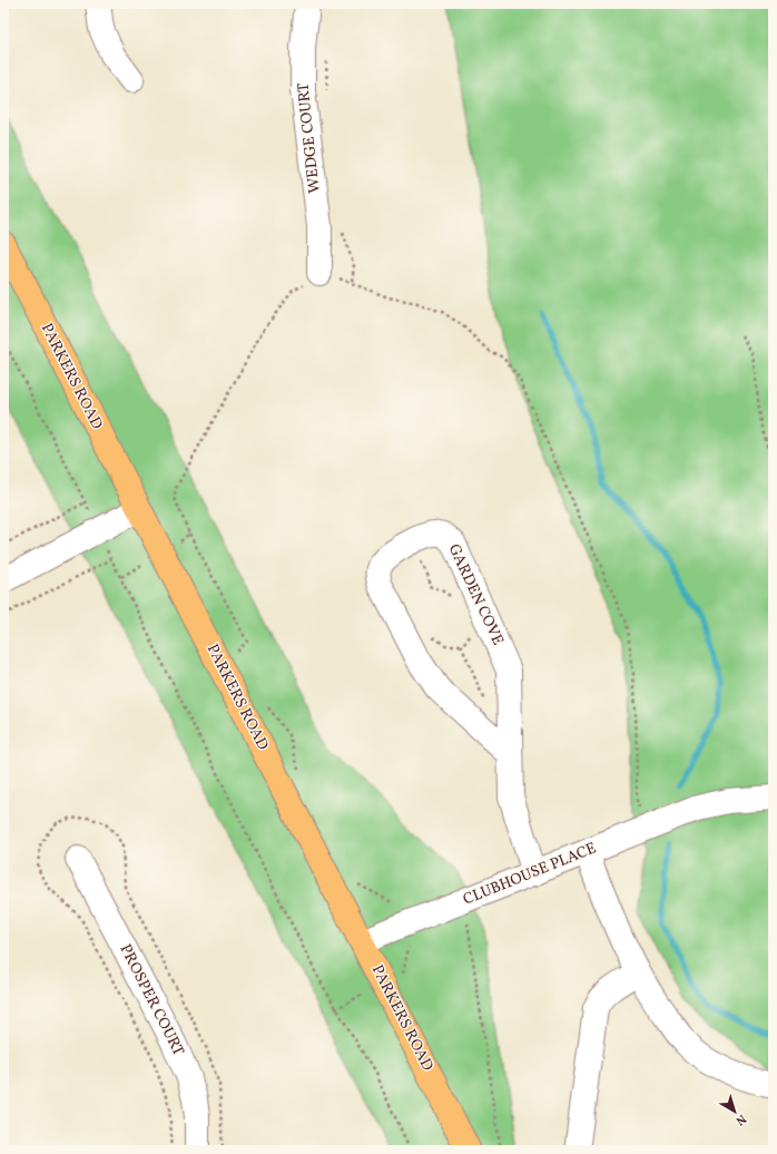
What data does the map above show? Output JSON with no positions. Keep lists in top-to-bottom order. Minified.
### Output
{"streets":{"main road":["PARKERS ROAD"],"street":["WEDGE COURT","GARDEN COVE","CLUBHOUSE PLACE","PROSPER COURT"]},"crossings":[["PARKERS ROAD","CLUBHOUSE PLACE"],["GARDEN COVE","CLUBHOUSE PLACE"]],"north":"bottom right"}
